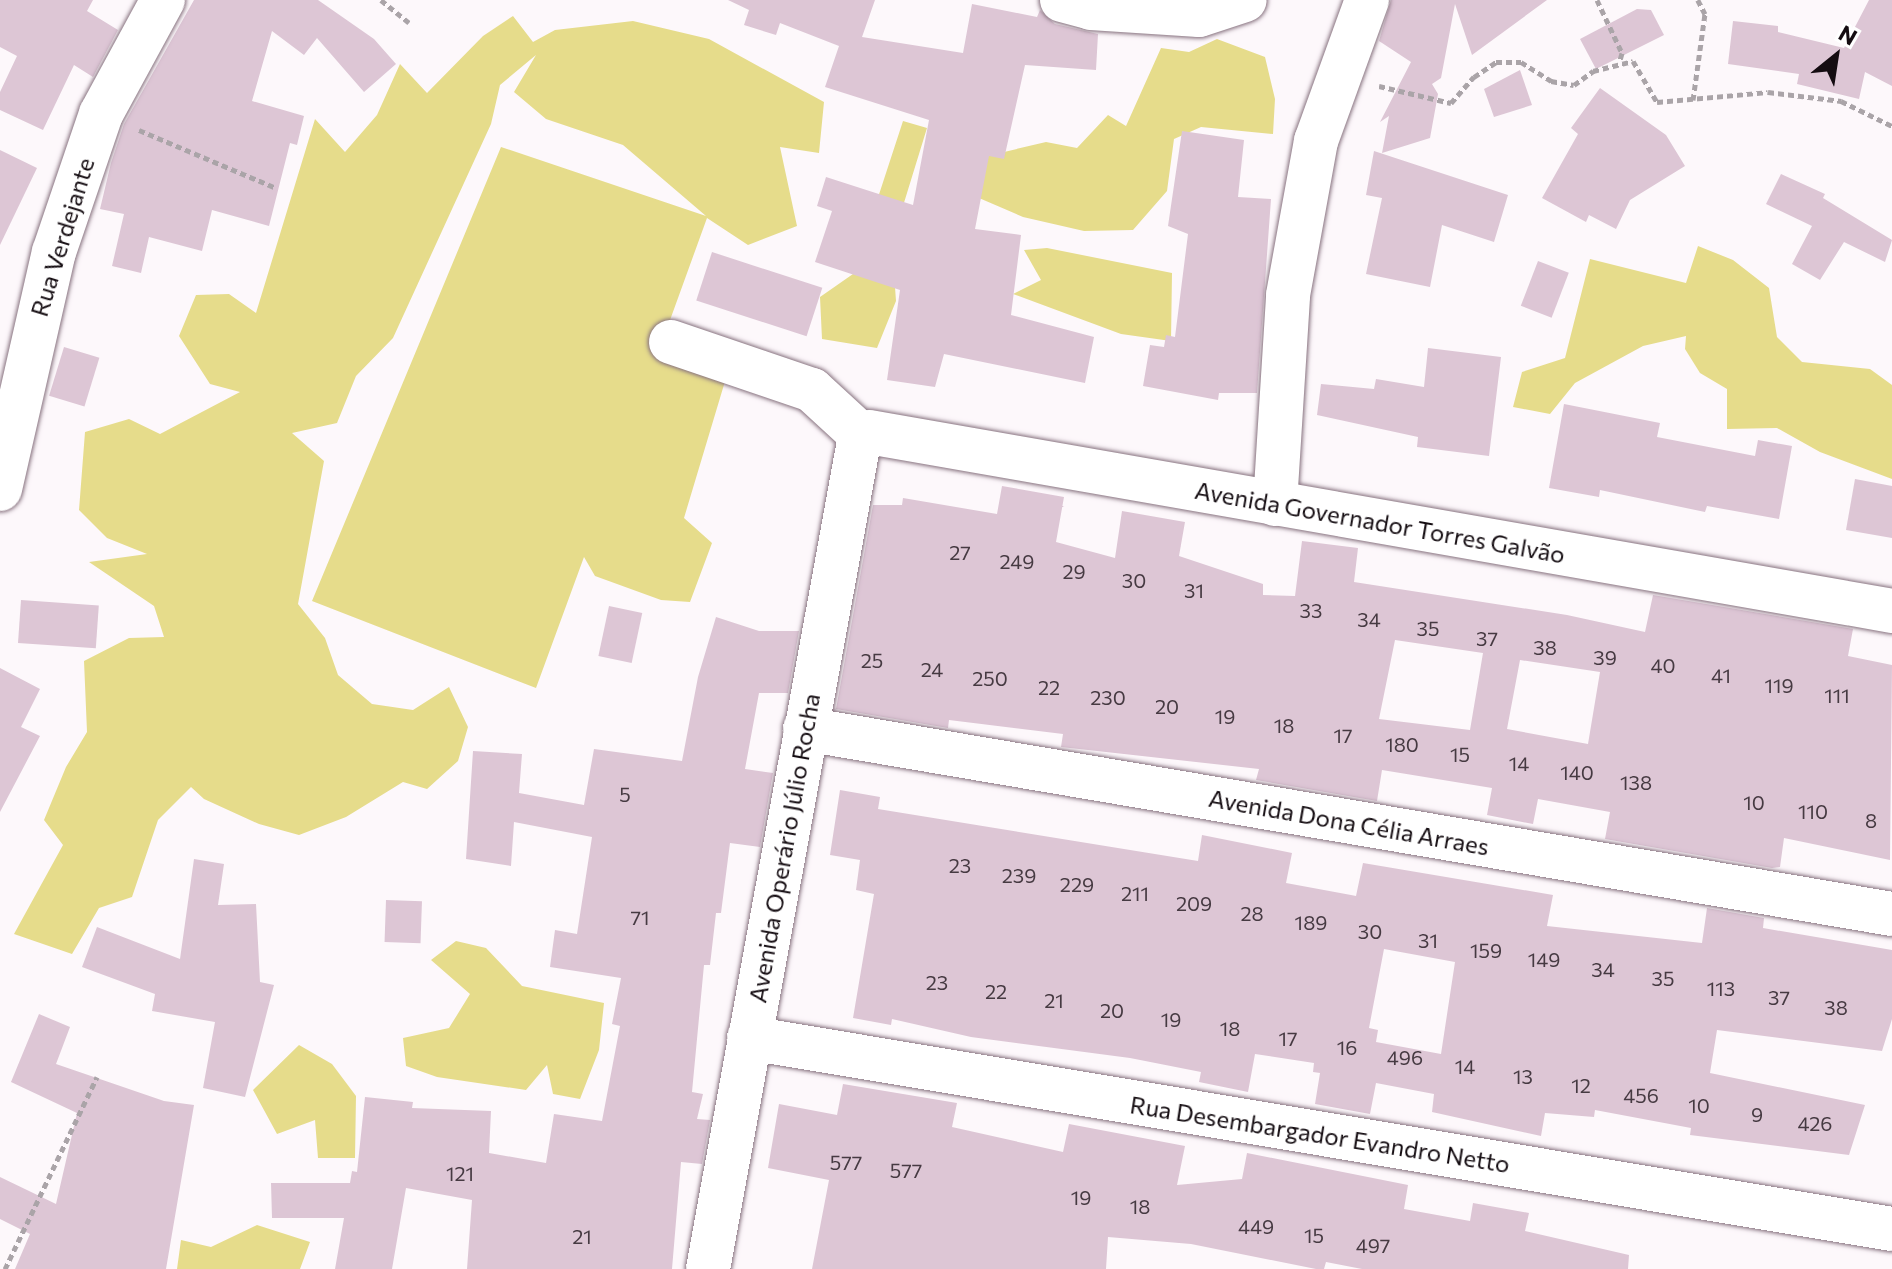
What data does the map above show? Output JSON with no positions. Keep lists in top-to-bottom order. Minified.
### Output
{"streets":{"street":["Rua Verdejante","Avenida Governador Torres Galvão","Avenida Dona Célia Arraes","Avenida Operário Júlio Rocha","Rua Desembargador Evandro Netto"]},"crossings":[["Avenida Governador Torres Galvão","Avenida Operário Júlio Rocha"],["Avenida Dona Célia Arraes","Avenida Operário Júlio Rocha"],["Avenida Operário Júlio Rocha","Rua Desembargador Evandro Netto"]],"house_numbers":["27","249","29","30","31","33","34","35","37","38","39","25","40","24","41","250","119","22","111","230","20","19","18","17","180","15","14","140","138","5","10","110","8","23","239","229","211","209","28","71","189","30","31","159","149","34","35","23","113","22","37","21","38","20","19","18","17","16","496","14","13","12","456","10","9","426","577","577","121","19","18","449","15","21","497"],"north":"top right"}
